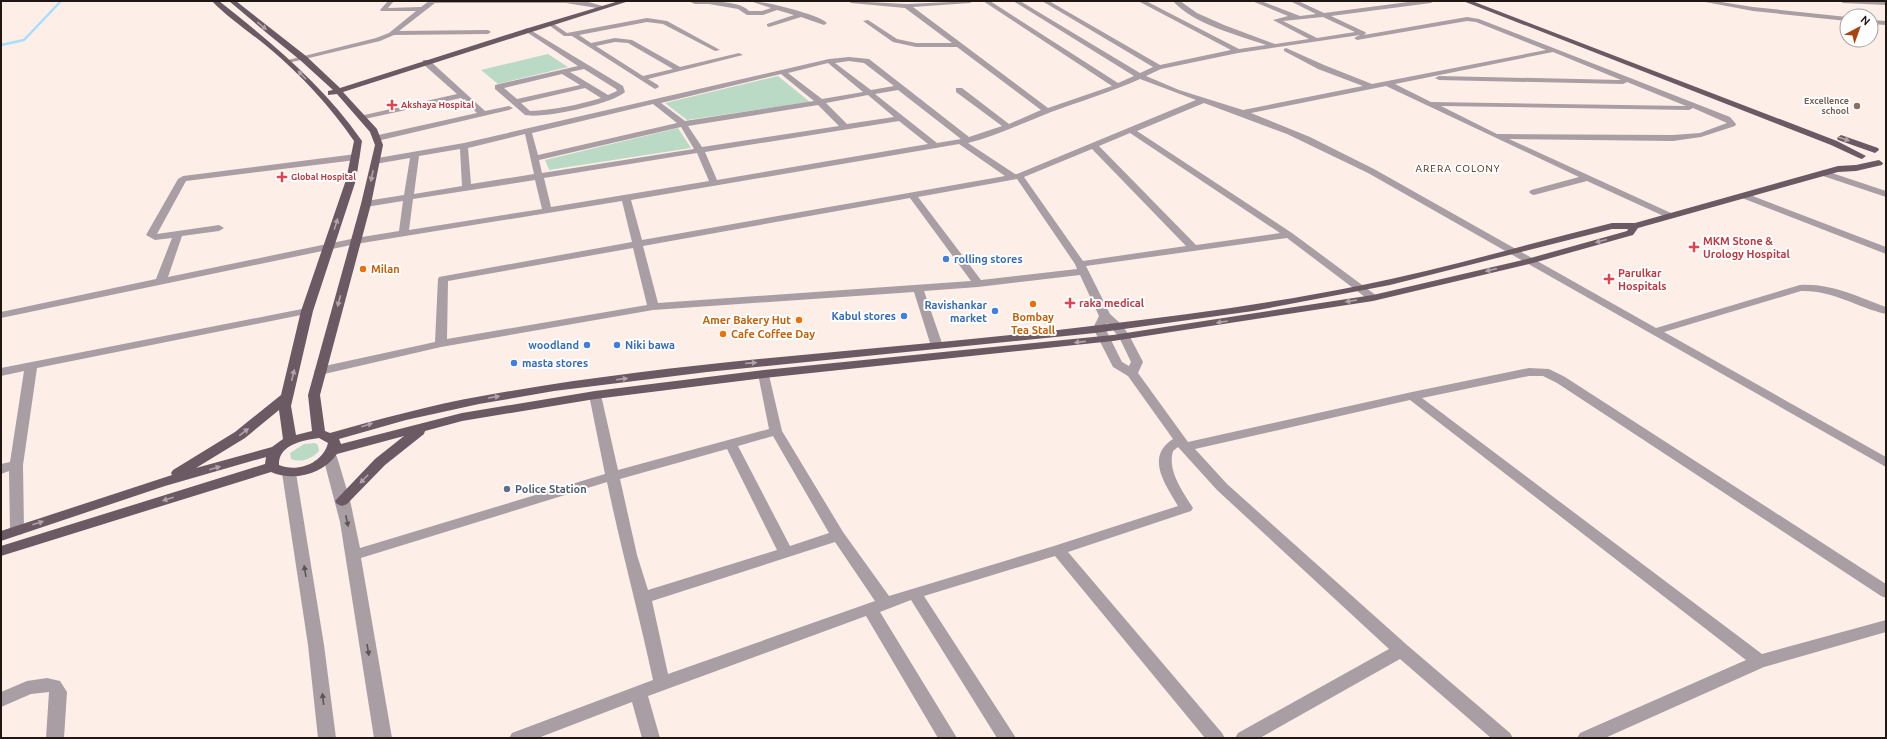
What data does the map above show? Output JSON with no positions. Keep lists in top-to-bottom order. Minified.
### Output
{"districts":["ARERA COLONY"],"places":{"health":["Akshaya Hospital","Global Hospital","MKM Stone & Urology Hospital","Parulkar Hospitals","raka medical"],"other":["Excellence school","rolling stores","Milan","Bombay Tea Stall","Ravishankar market","Kabul stores","Amer Bakery Hut","Cafe Coffee Day","woodland","Niki bawa","masta stores","Police Station"]},"north":"top right"}
